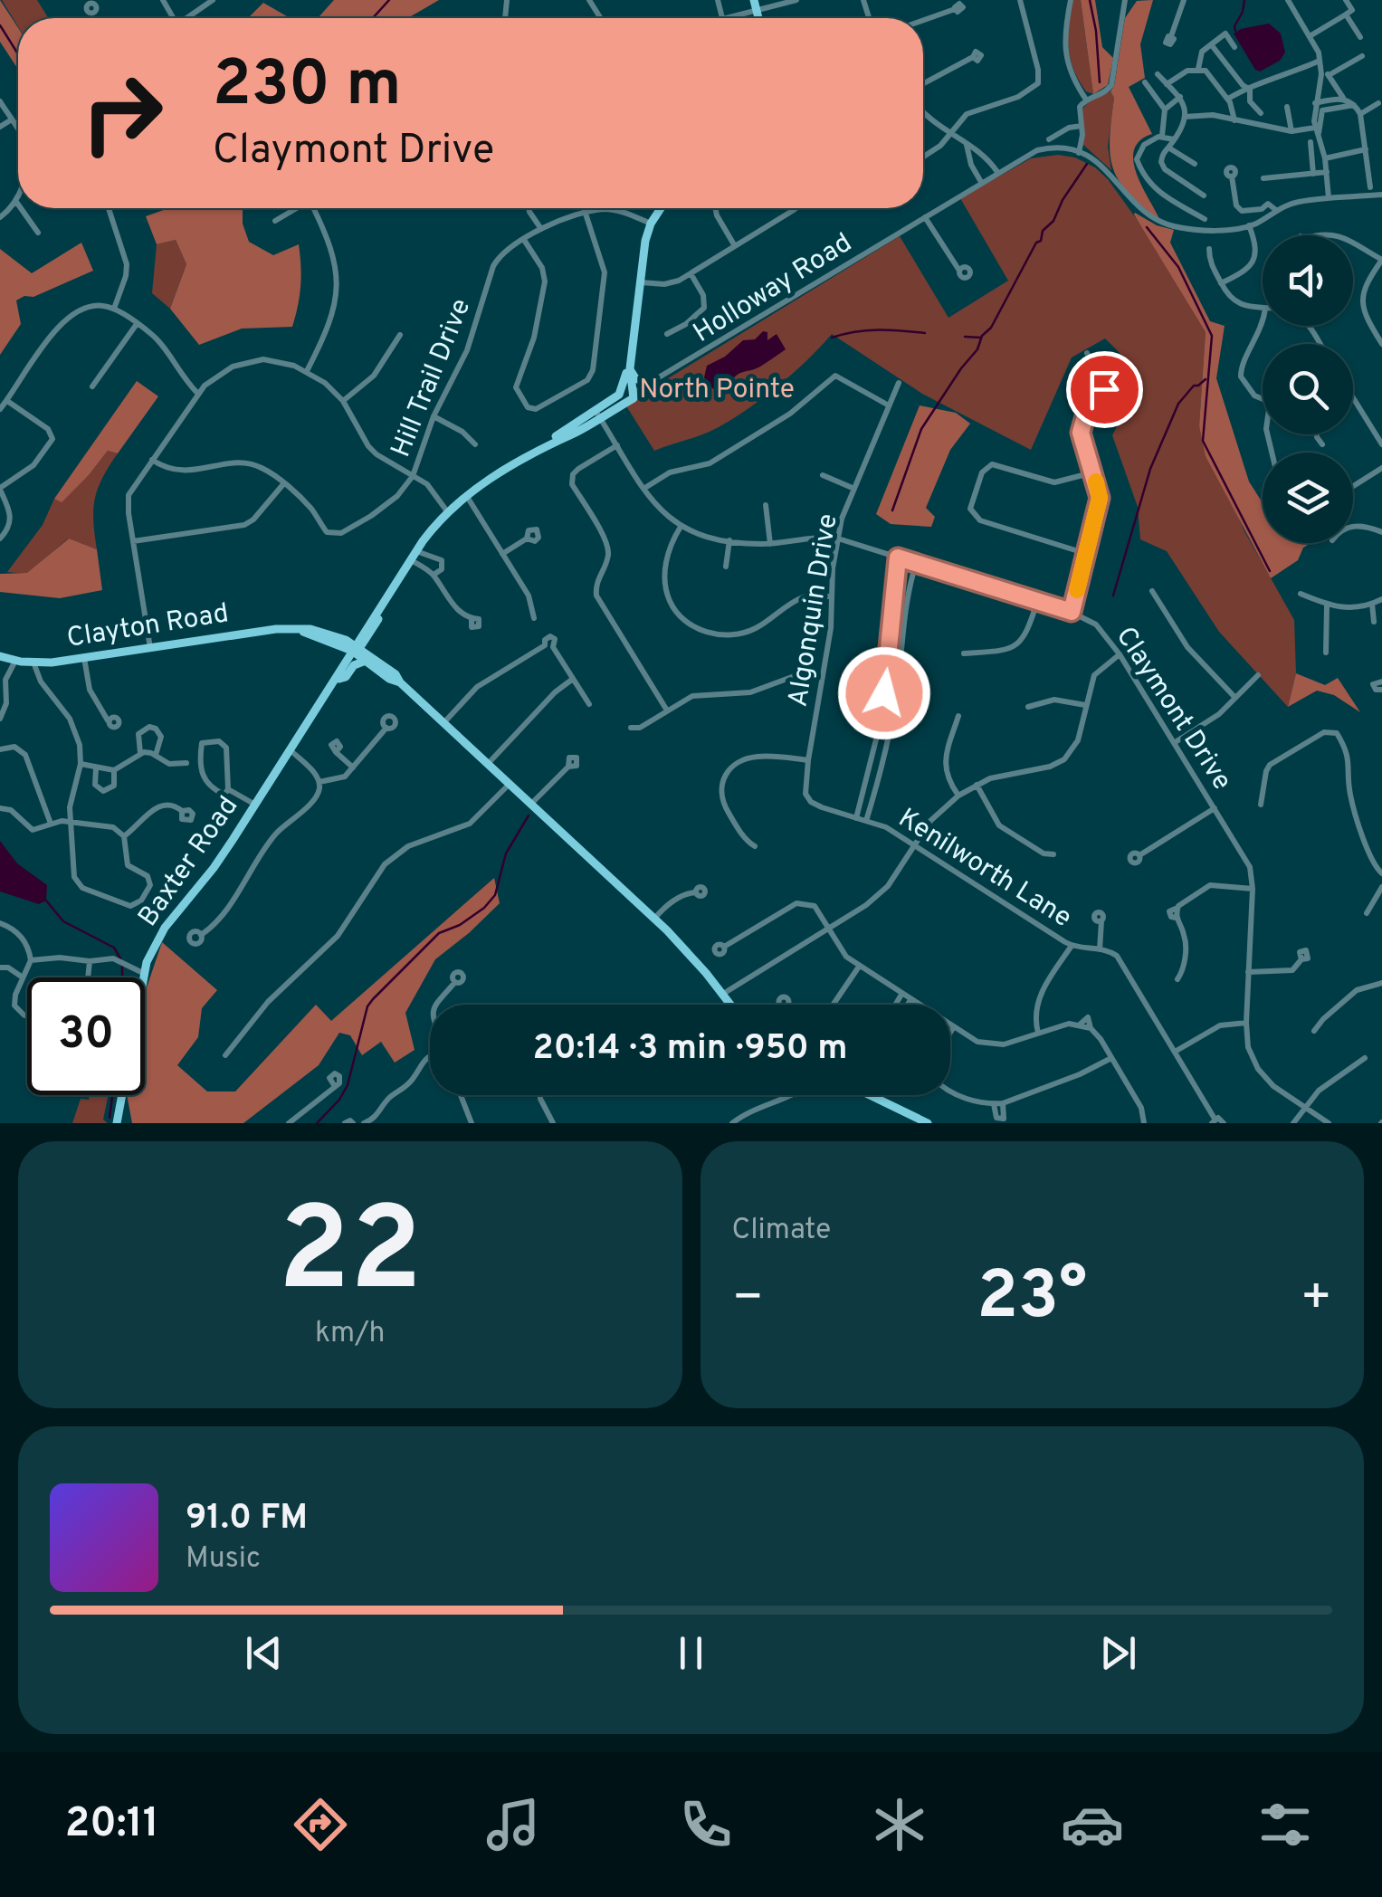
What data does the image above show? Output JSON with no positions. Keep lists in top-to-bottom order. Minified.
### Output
{"streets":{"main road":["Clayton Road","Baxter Road"],"street":["Holloway Road","Hill Trail Drive","Algonquin Drive","Claymont Drive","Kenilworth Lane"]},"crossings":[["Holloway Road","Baxter Road"],["Algonquin Drive","Claymont Drive"],["Algonquin Drive","Kenilworth Lane"],["Clayton Road","Baxter Road"],["Claymont Drive","Baxter Road"]],"parks":["North Pointe"],"page":{"turn":["230 m","Claymont Drive"],"limit":"30","trip":"20:14 · 3 min · 950 m","tile":[["22","km/h"],"Climate"],"heat":["−","23°","+"],"song":["91.0 FM","Music"],"tabs":"20:11"}}
